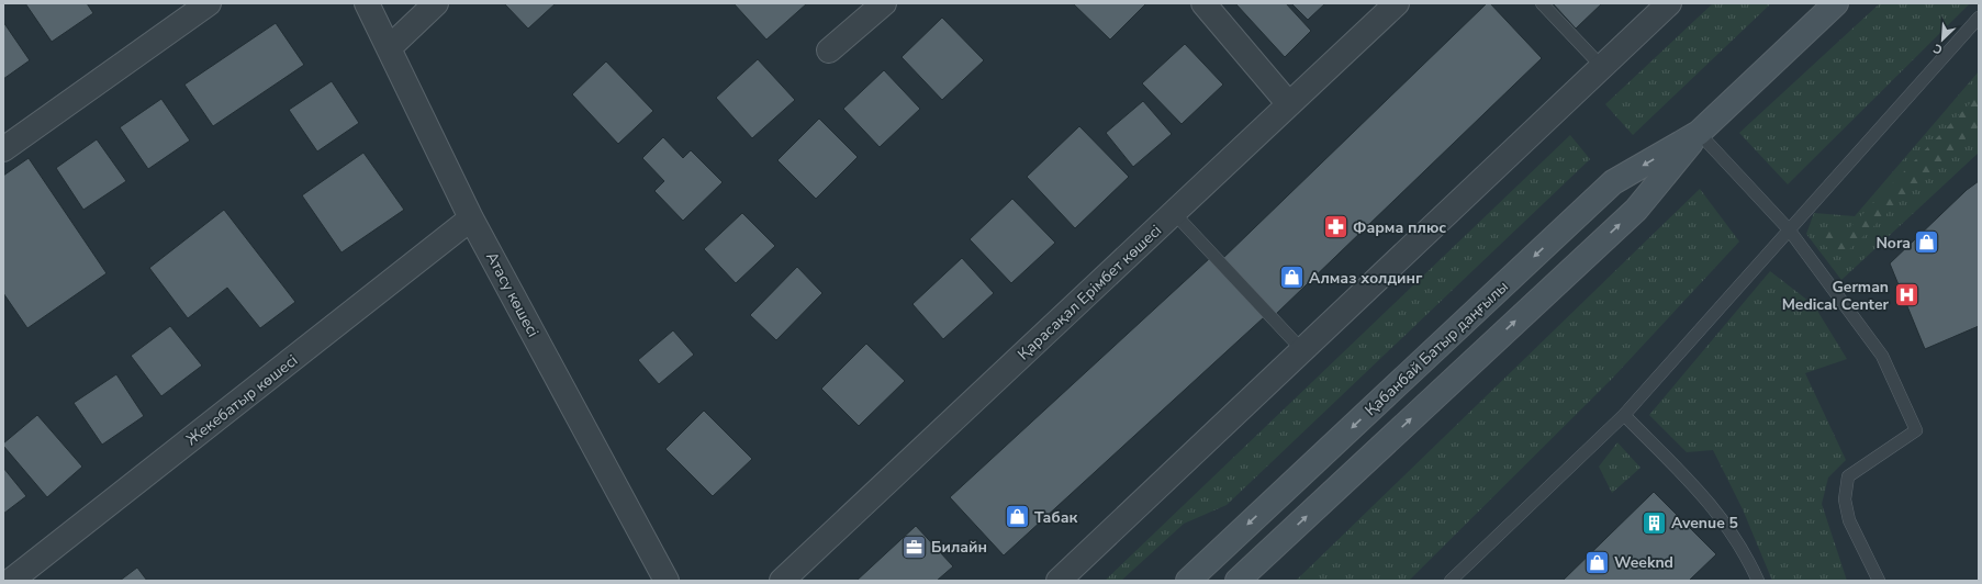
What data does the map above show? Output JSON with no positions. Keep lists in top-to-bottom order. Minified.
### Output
{"streets":{"main road":["Қабанбай Батыр даңғылы"],"street":["Қарасақал Ерімбет көшесі","Атасу көшесі","Жекебатыр көшесі"]},"crossings":[["Атасу көшесі","Жекебатыр көшесі"]],"places":{"pharmacy":["Фарма плюс"],"shop":["Nora","Алмаз холдинг","Табак","Weeknd"],"hospital":["German Medical Center"],"building":["Avenue 5"],"office":["Билайн"]},"north":"bottom left"}
